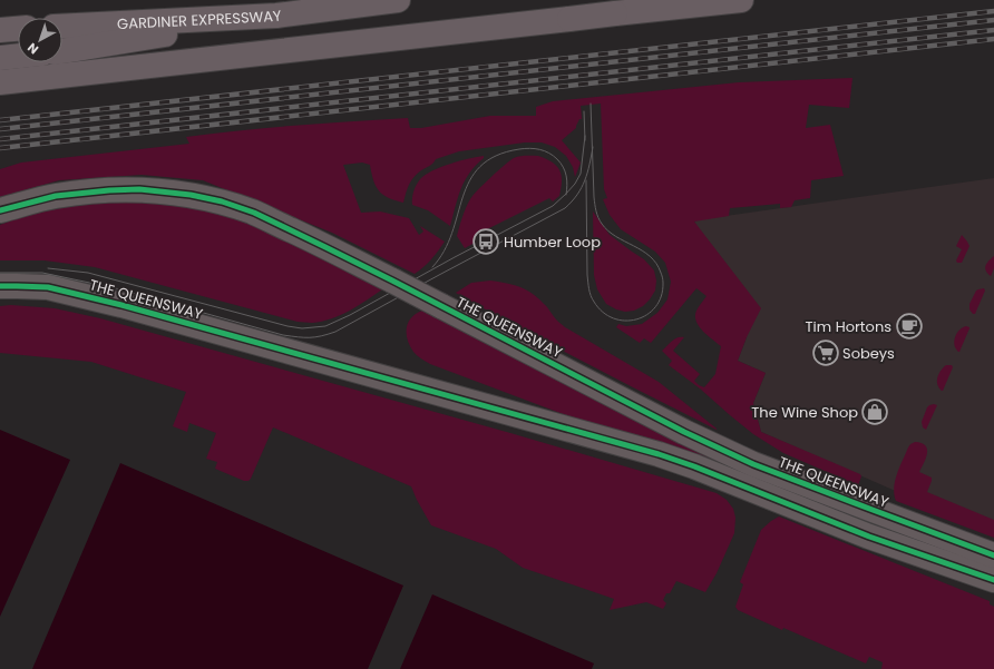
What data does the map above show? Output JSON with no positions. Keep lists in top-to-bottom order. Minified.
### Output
{"streets":{"highway":["GARDINER EXPRESSWAY"],"main road":["THE QUEENSWAY"]},"places":{"bus stop":["Humber Loop"],"cafe":["Tim Hortons"],"supermarket":["Sobeys"],"shop":["The Wine Shop"]},"north":"bottom left"}
